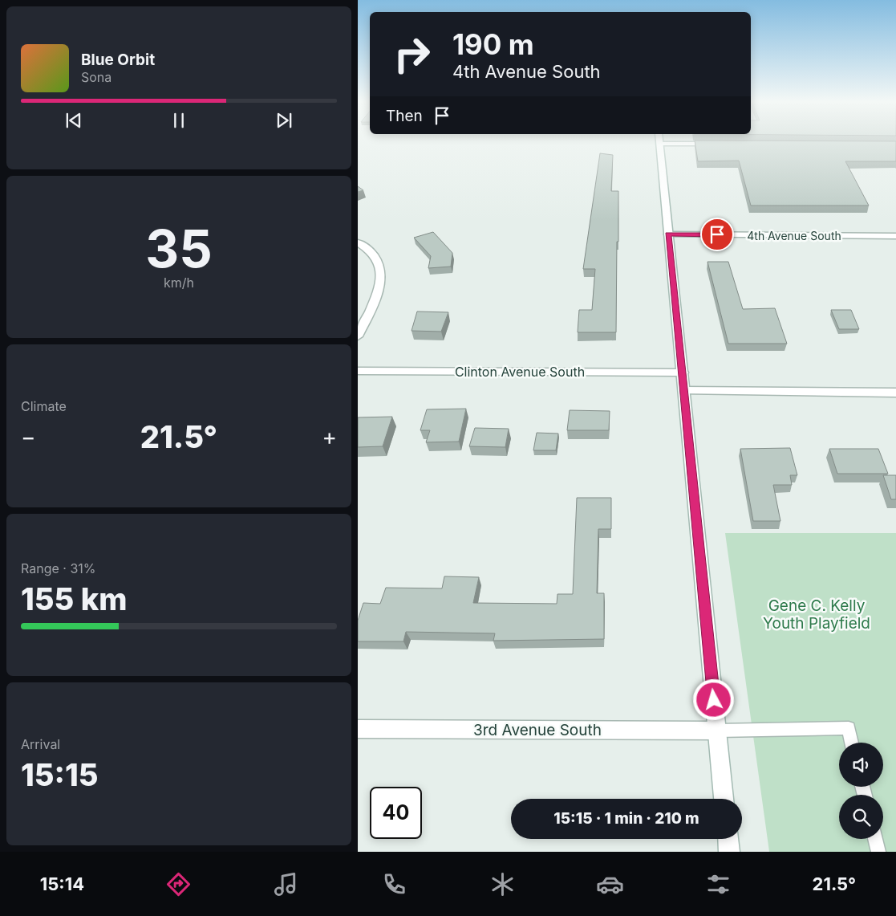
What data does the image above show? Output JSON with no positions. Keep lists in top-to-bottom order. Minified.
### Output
{"streets":{"street":["4th Avenue South","Clinton Avenue South","3rd Avenue South"]},"parks":["Gene C. Kelly Youth Playfield"],"page":{"turn":["190 m","4th Avenue South"],"song":["Blue Orbit","Sona"],"then":"Then","tile":[["35","km/h"],"Climate",["Range · 31%","155 km"],["Arrival","15:15"]],"heat":["−","21.5°","+"],"limit":"40","trip":"15:15 · 1 min · 210 m","tabs":["15:14","21.5°"]}}
